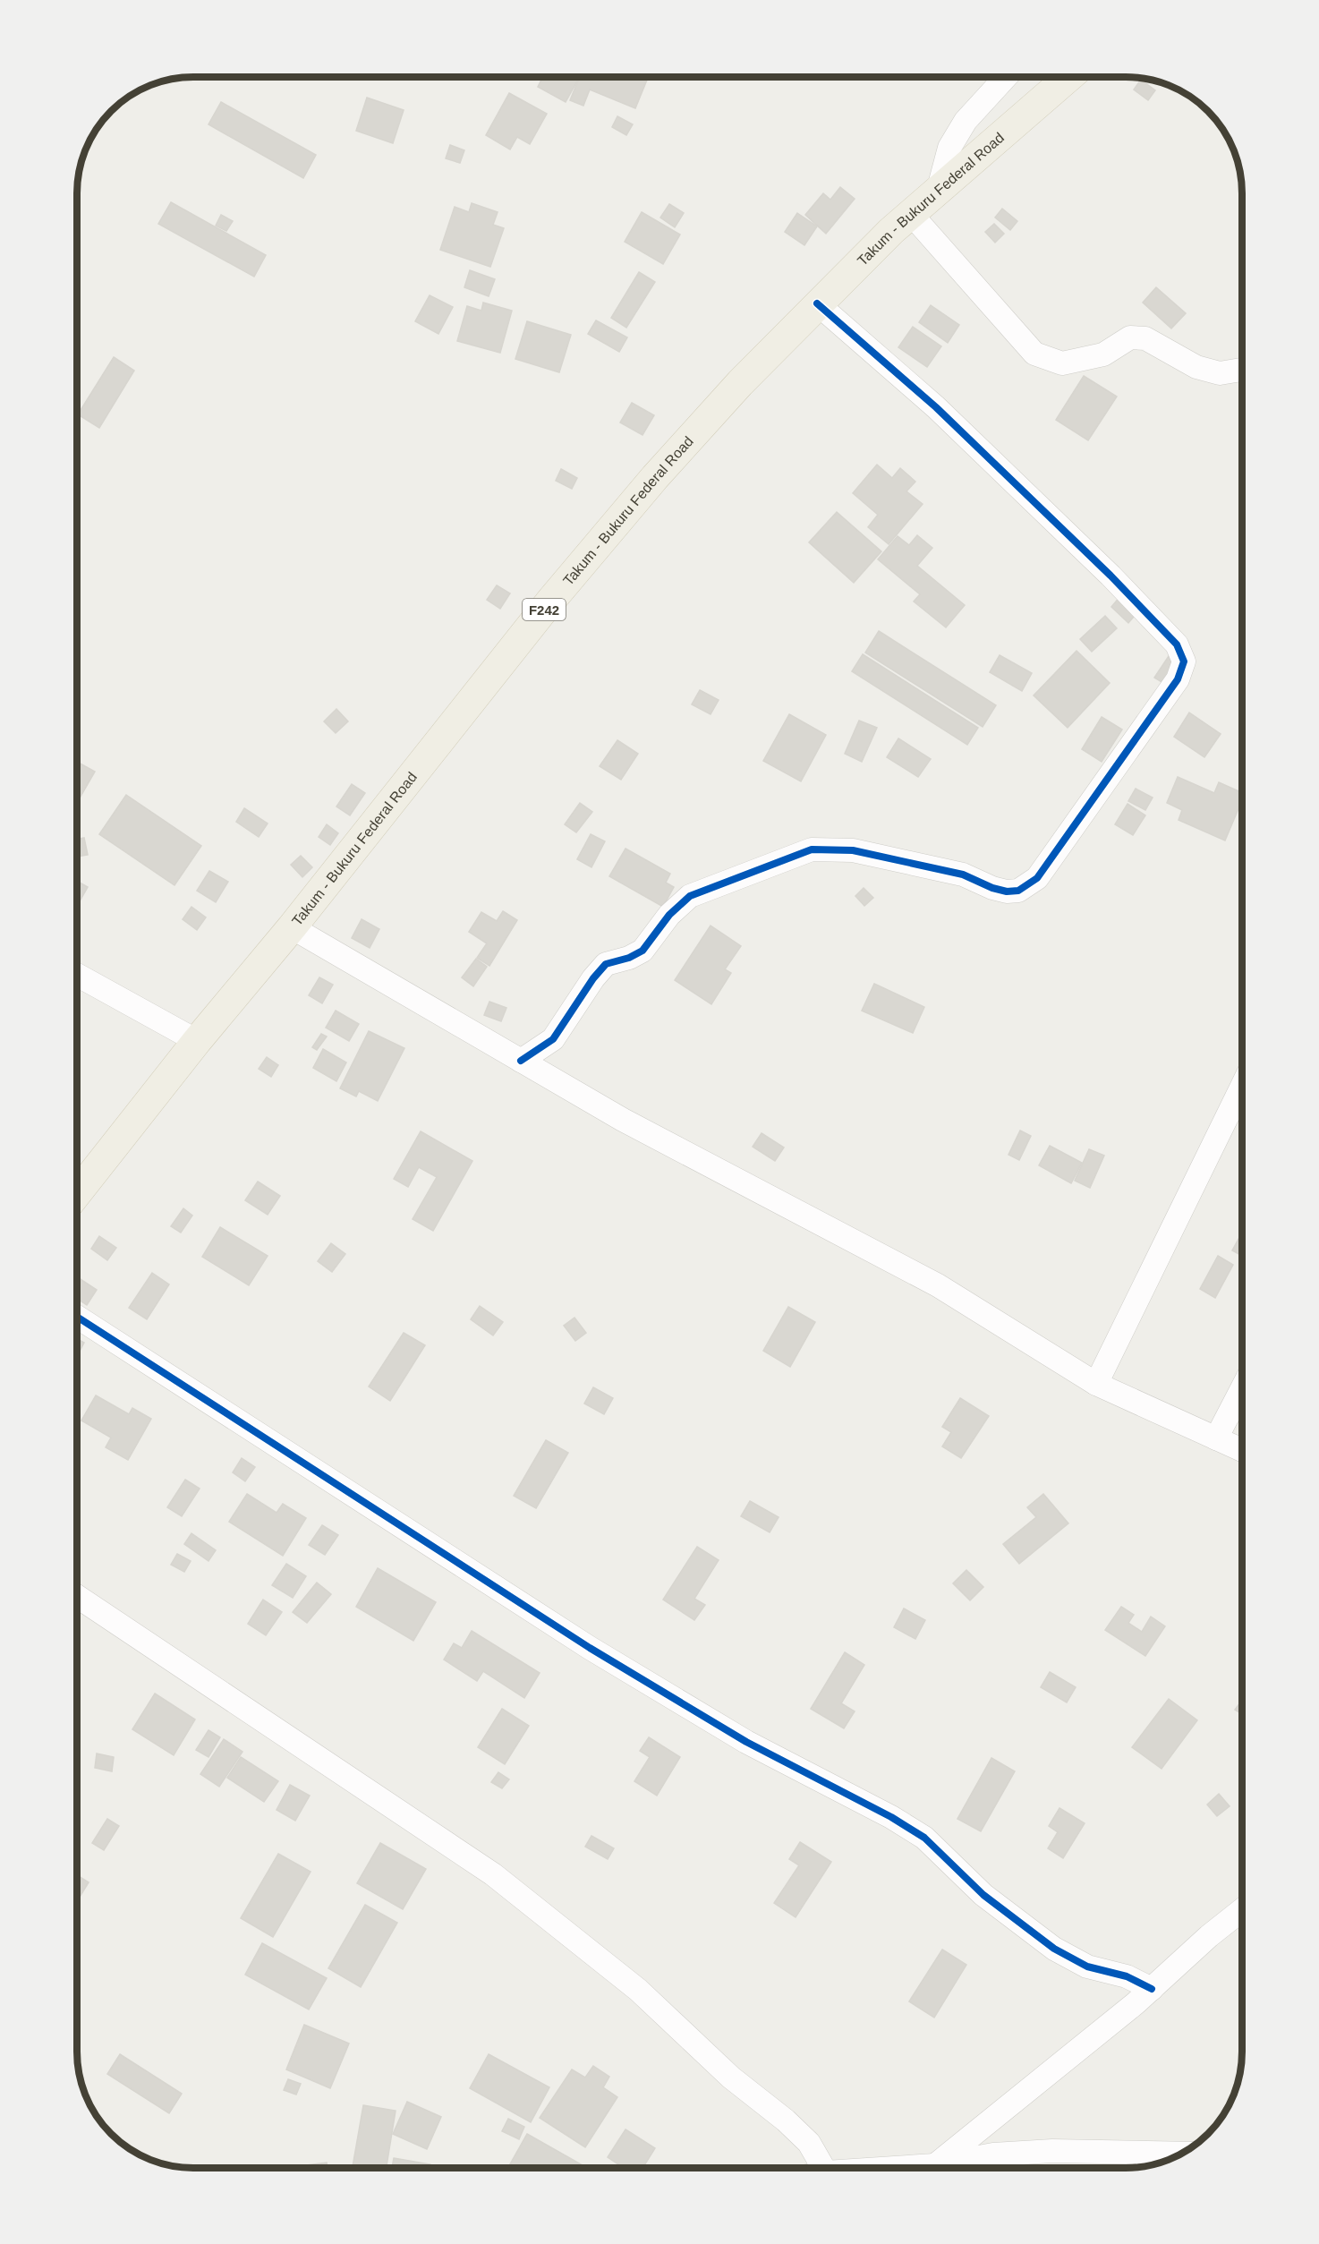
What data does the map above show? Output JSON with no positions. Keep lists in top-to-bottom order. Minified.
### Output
{"streets":{"main road":["Takum - Bukuru Federal Road","F242"]}}
